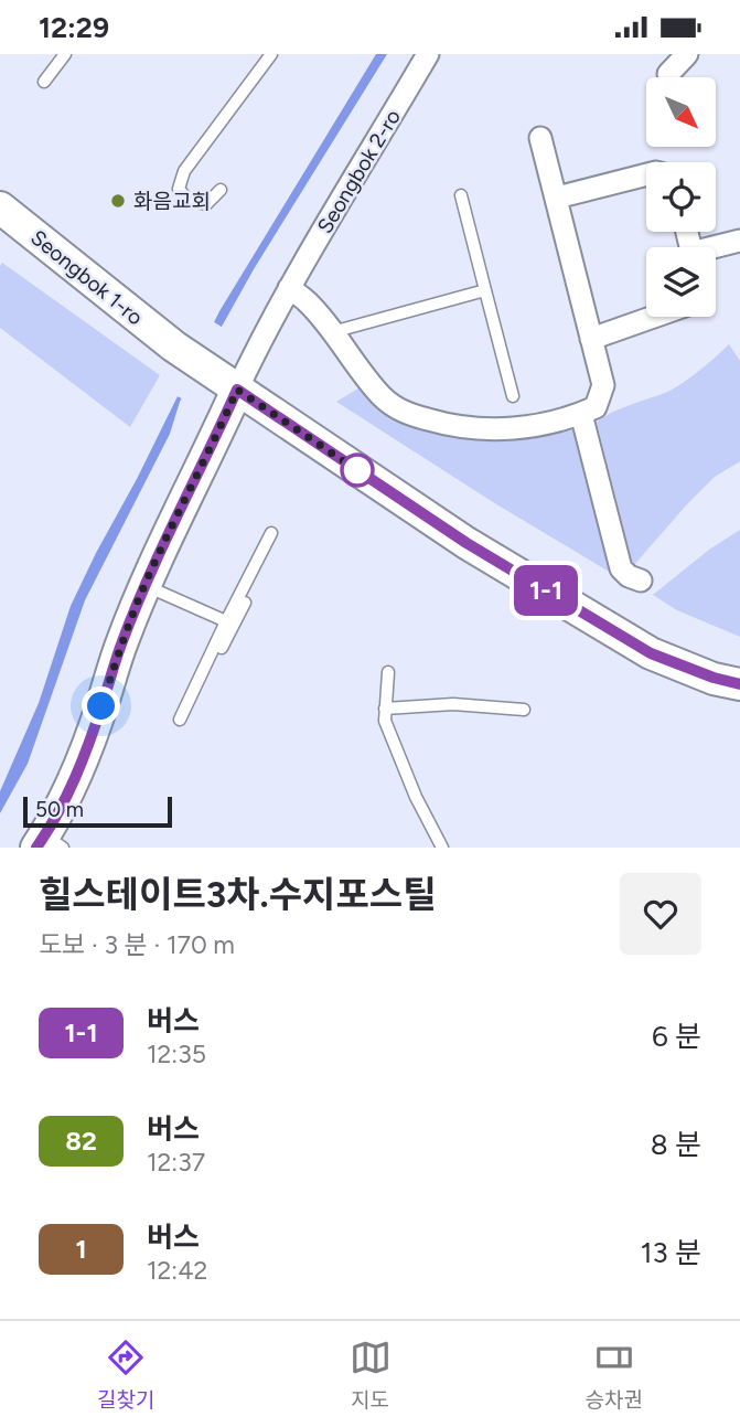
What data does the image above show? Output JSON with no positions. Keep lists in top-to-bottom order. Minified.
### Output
{"streets":{"street":["Seongbok 2-ro","Seongbok 1-ro"]},"crossings":[["Seongbok 2-ro","Seongbok 1-ro"]],"places":["화음교회"],"lines":["bus line 1-1"],"scale_bar":"50 m","north":"bottom right","page":{"status":"12:29","on_map":"1-1","scale":"50 m","heading":["힐스테이트3차.수지포스틸","도보 · 3 분 · 170 m"],"list":[{"mark":"1-1","name":"버스","note":"12:35","value":"6 분"},{"mark":"82","name":"버스","note":"12:37","value":"8 분"},{"mark":"1","name":"버스","note":"12:42","value":"13 분"}],"tabs":["길찾기","지도","승차권"]}}
